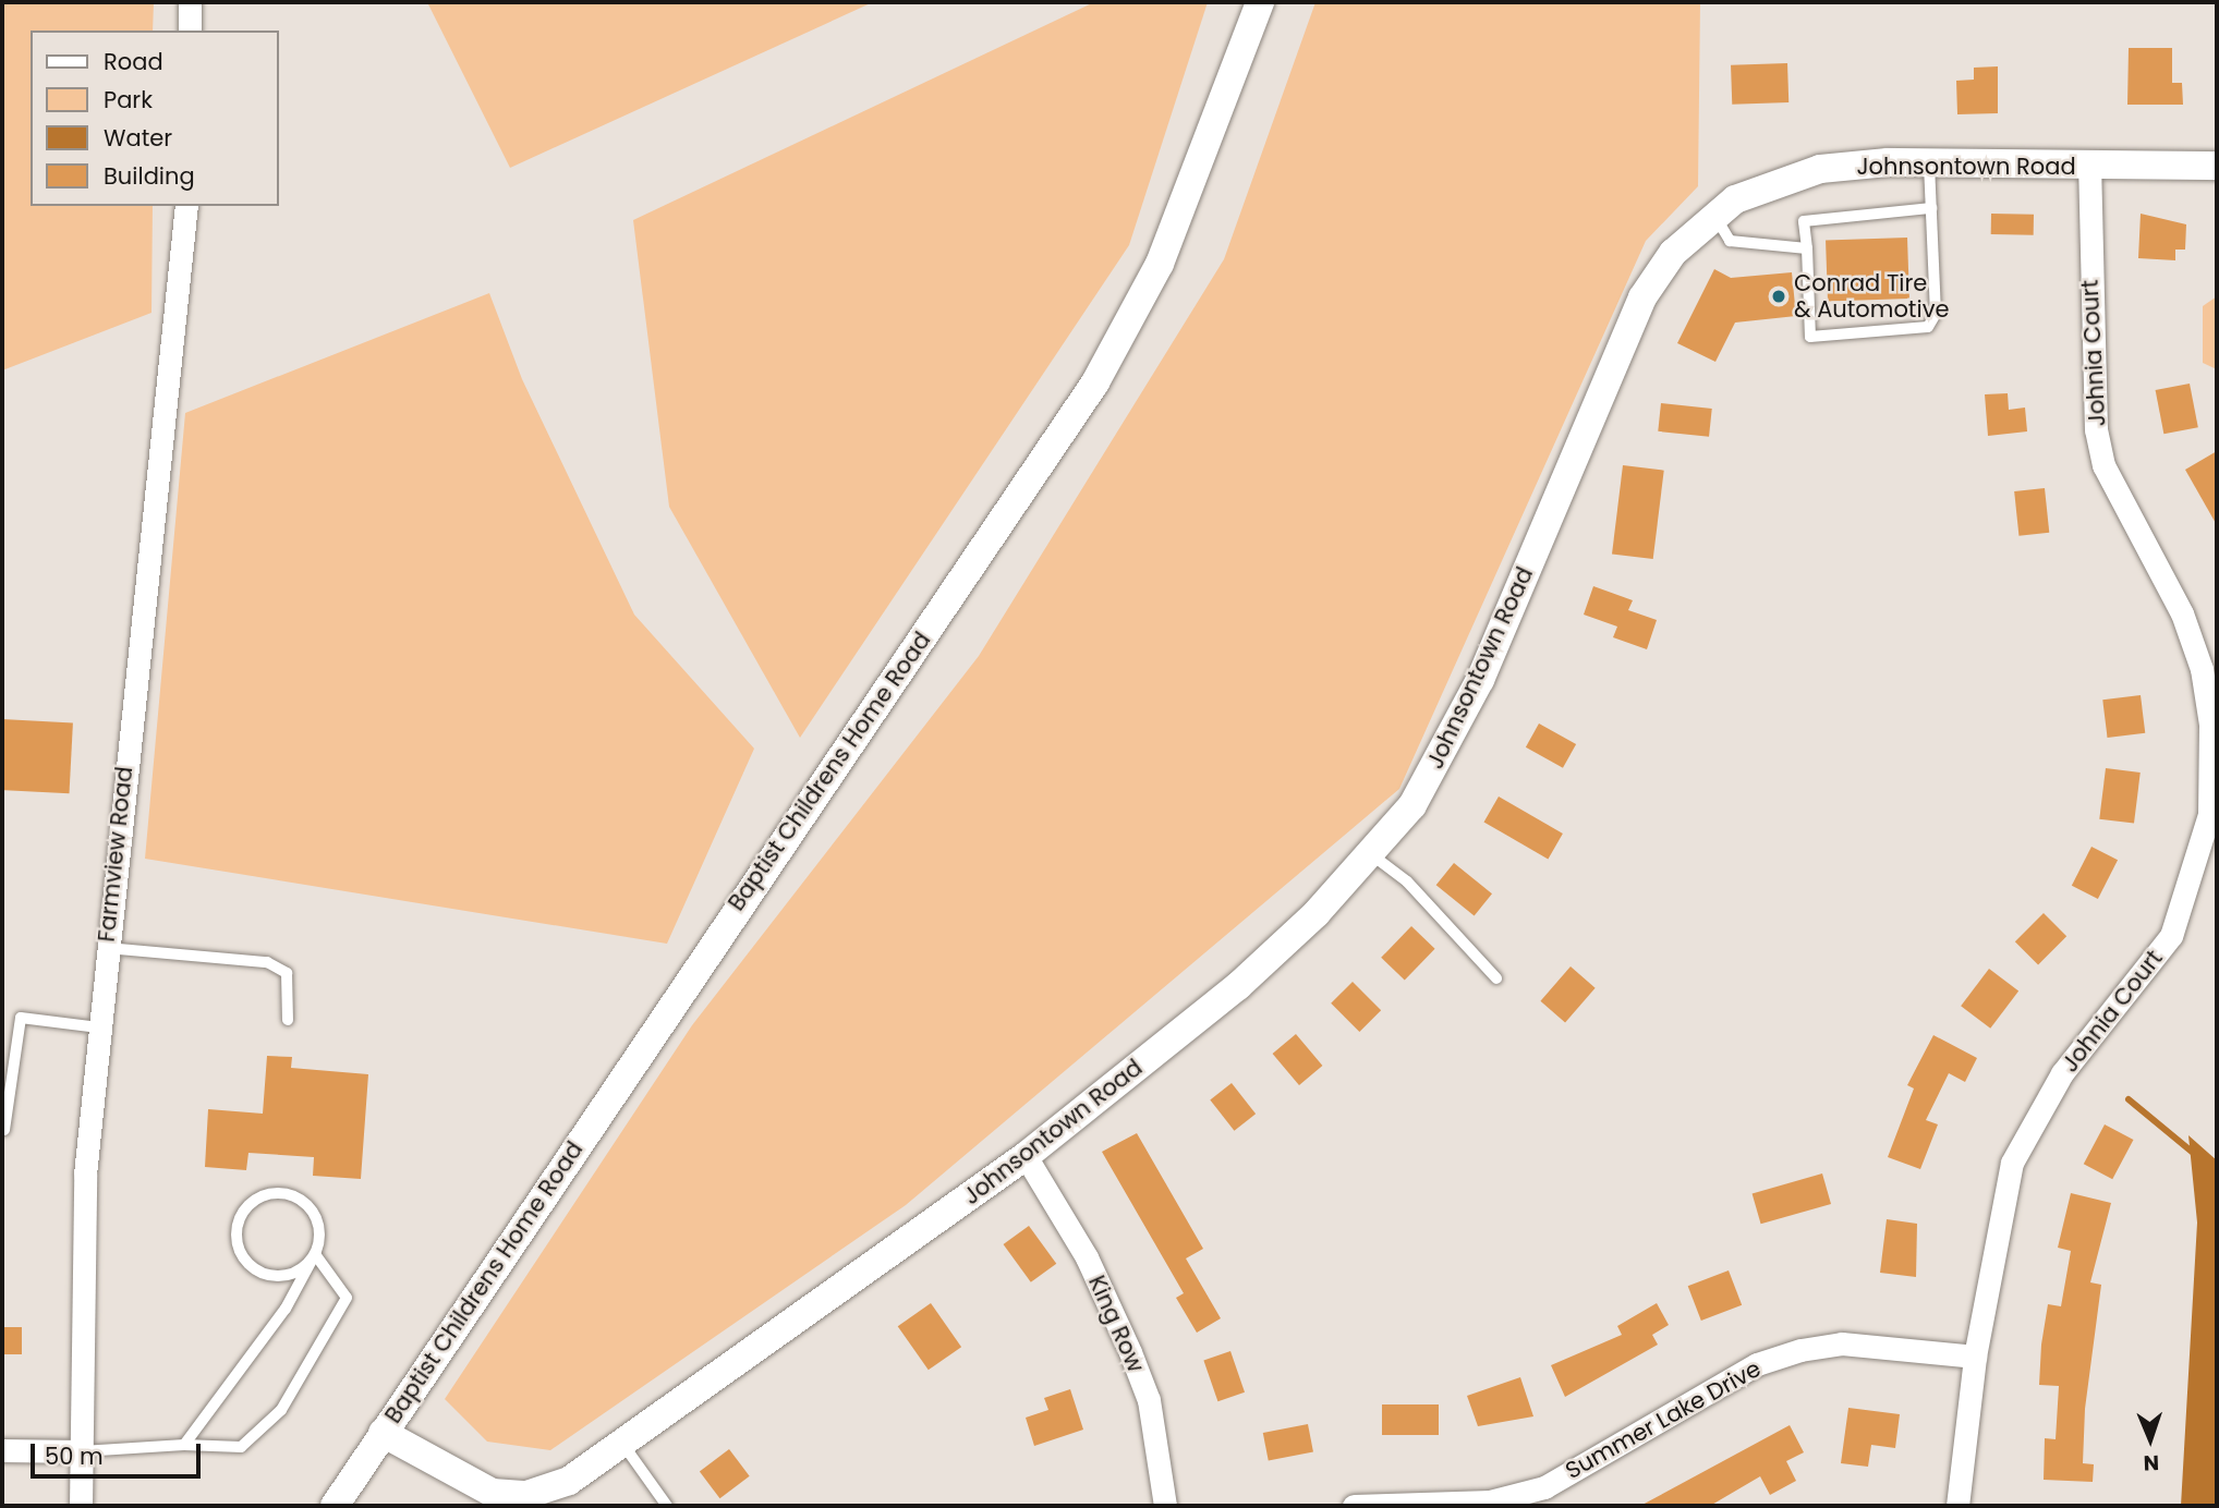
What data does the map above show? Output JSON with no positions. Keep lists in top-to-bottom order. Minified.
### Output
{"streets":{"street":["Johnsontown Road","Johnia Court","Baptist Childrens Home Road","Farmview Road","King Row","Summer Lake Drive"]},"crossings":[["Johnsontown Road","Johnia Court"],["Johnsontown Road","Baptist Childrens Home Road"],["Johnsontown Road","King Row"],["Johnia Court","Summer Lake Drive"]],"places":["Conrad Tire & Automotive"],"legend":["Road","Park","Water","Building"],"scale_bar":"50 m","north":"bottom"}
